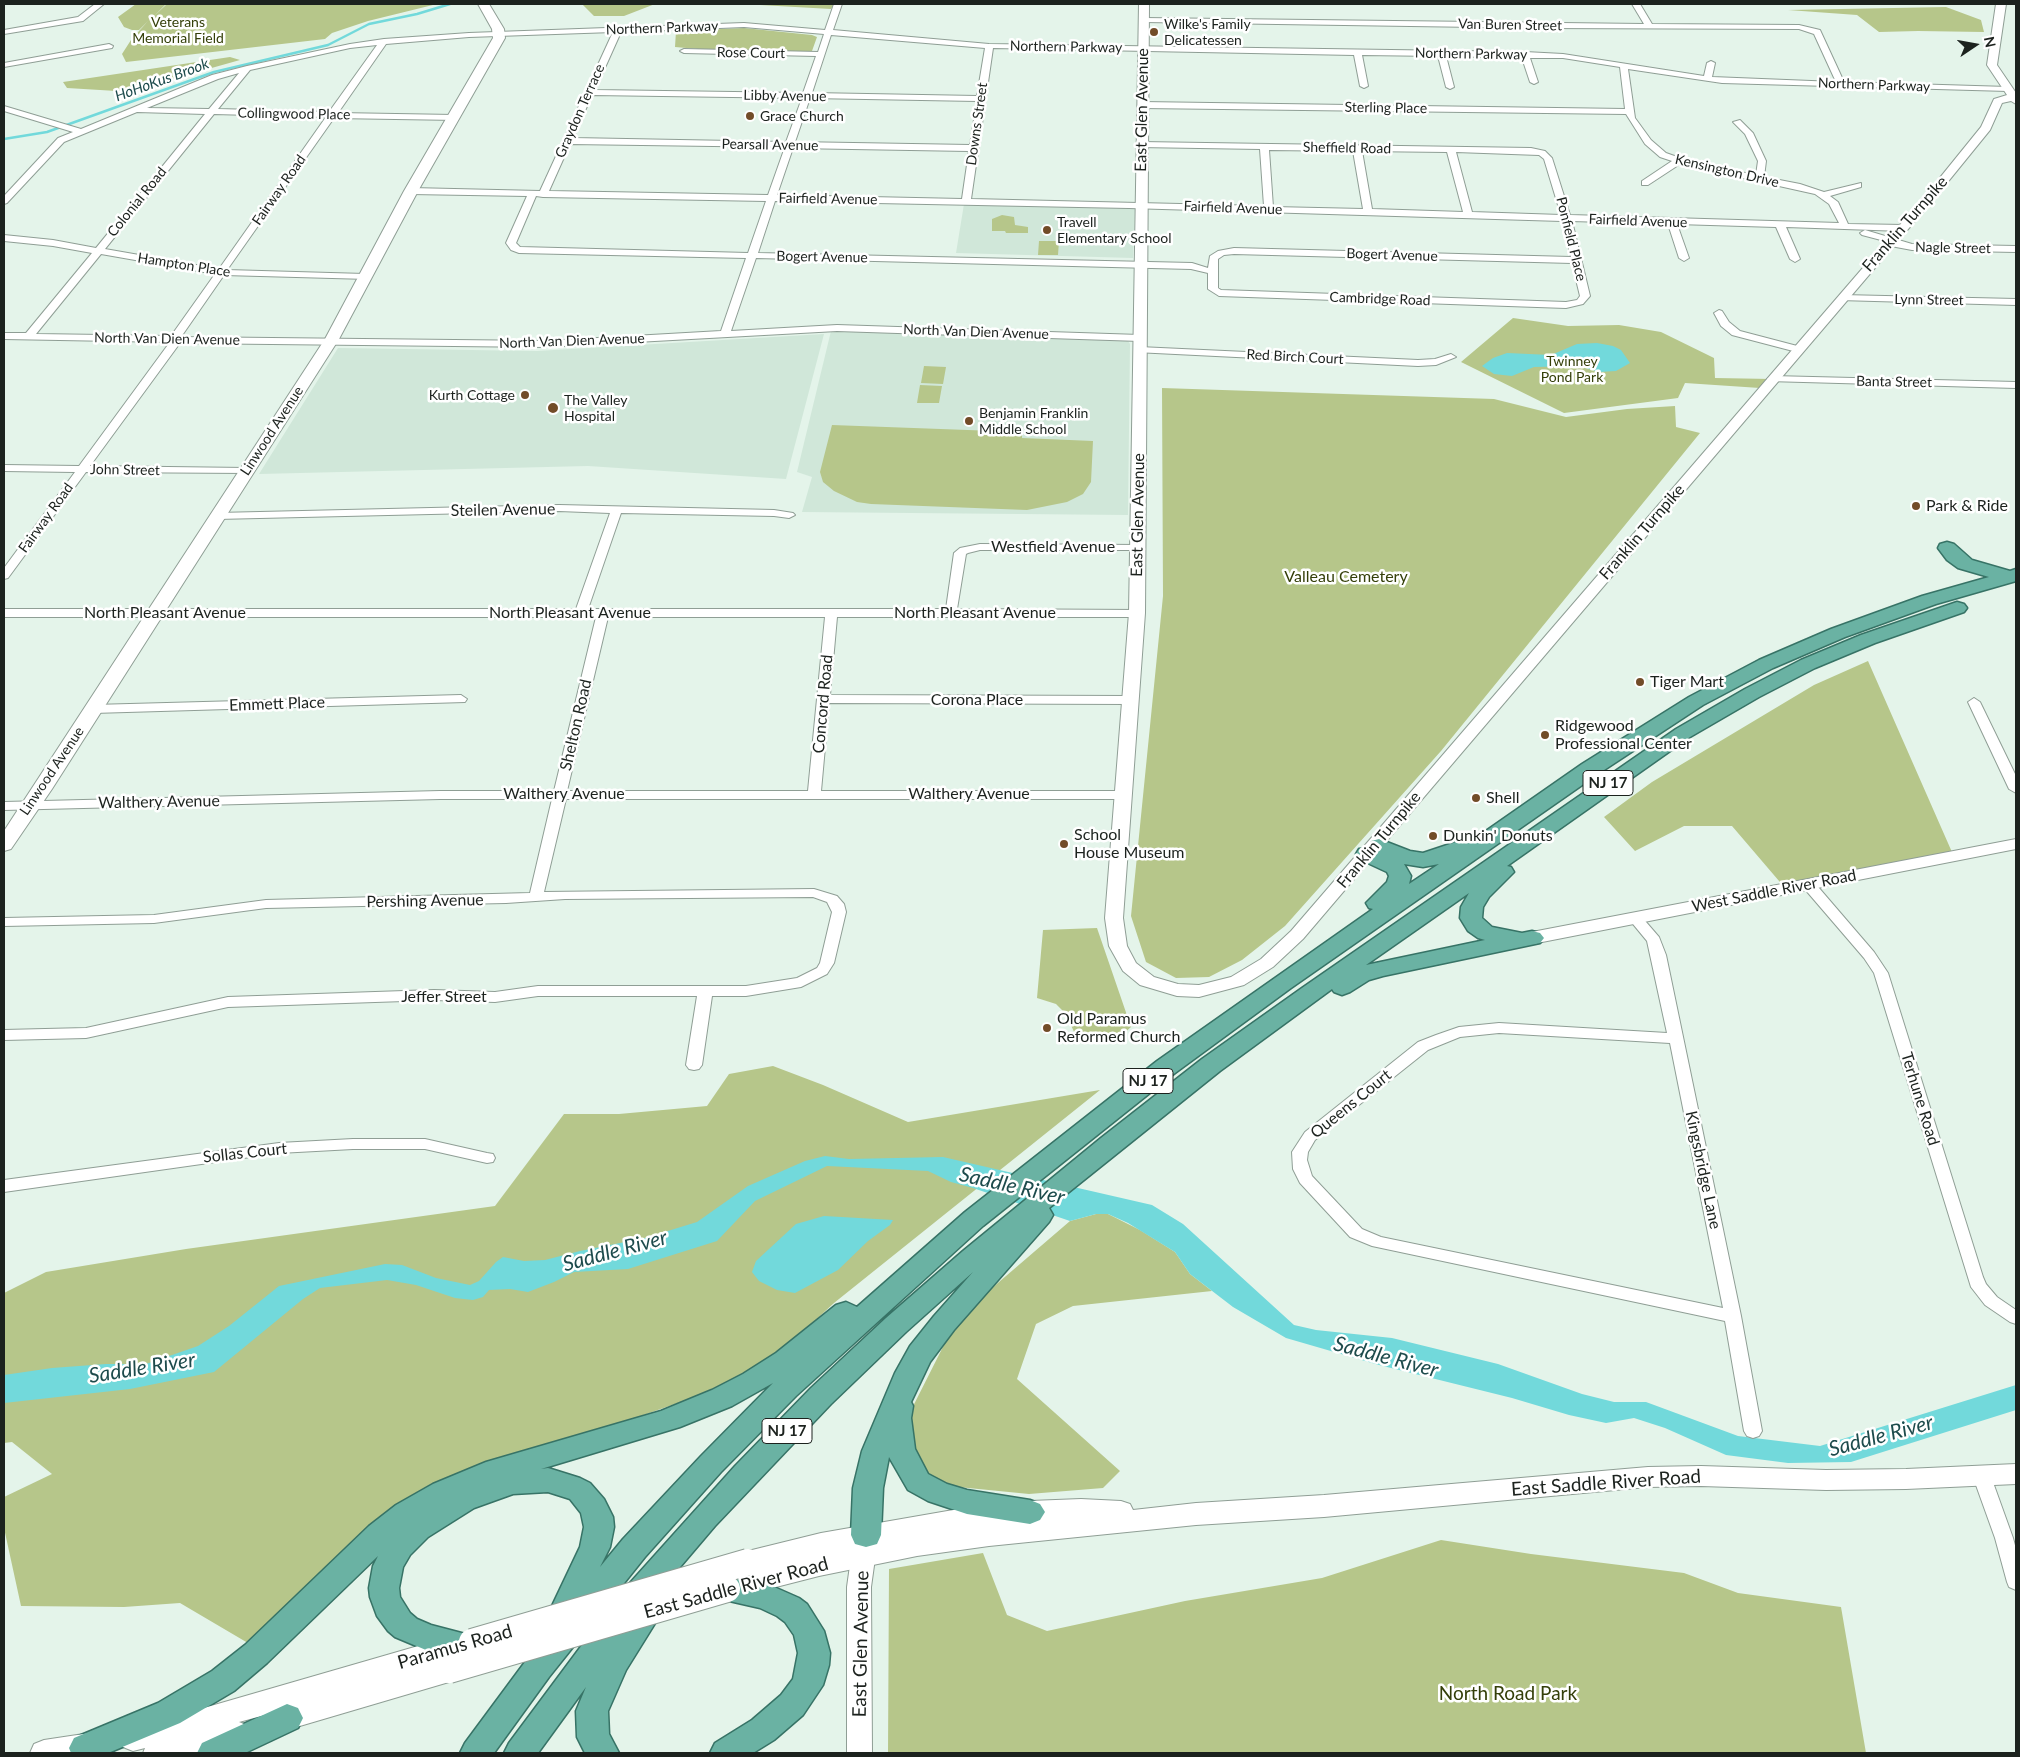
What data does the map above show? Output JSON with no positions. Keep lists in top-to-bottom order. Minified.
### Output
{"streets":{"highway":["NJ 17"],"main road":["Linwood Avenue","East Saddle River Road","Paramus Road"],"street":["Van Buren Street","Northern Parkway","Rose Court","Libby Avenue","Sterling Place","East Glen Avenue","Graydon Terrace","Collingwood Place","Downs Street","Pearsall Avenue","Sheffield Road","Kensington Drive","Fairway Road","Fairfield Avenue","Colonial Road","Franklin Turnpike","Ponfield Place","Nagle Street","Bogert Avenue","Hampton Place","Cambridge Road","Lynn Street","North Van Dien Avenue","Red Birch Court","Banta Street","John Street","Steilen Avenue","Westfield Avenue","North Pleasant Avenue","Corona Place","Emmett Place","Concord Road","Shelton Road","Walthery Avenue","West Saddle River Road","Pershing Avenue","Jeffer Street","Terhune Road","Queens Court","Sollas Court","Kingsbridge Lane"]},"crossings":[["Van Buren Street","Northern Parkway"],["Van Buren Street","East Glen Avenue"],["Northern Parkway","East Glen Avenue"],["Northern Parkway","Graydon Terrace"],["Northern Parkway","Collingwood Place"],["Northern Parkway","Downs Street"],["Northern Parkway","Kensington Drive"],["Northern Parkway","Fairway Road"],["Northern Parkway","Colonial Road"],["Northern Parkway","Franklin Turnpike"],["Northern Parkway","Linwood Avenue"],["Libby Avenue","Graydon Terrace"],["Libby Avenue","Downs Street"],["Sterling Place","East Glen Avenue"],["Sterling Place","Kensington Drive"],["East Glen Avenue","Sheffield Road"],["East Glen Avenue","Fairfield Avenue"],["East Glen Avenue","Franklin Turnpike"],["East Glen Avenue","Bogert Avenue"],["East Glen Avenue","North Van Dien Avenue"],["East Glen Avenue","Red Birch Court"],["East Glen Avenue","Westfield Avenue"],["East Glen Avenue","North Pleasant Avenue"],["East Glen Avenue","Corona Place"],["East Glen Avenue","Walthery Avenue"],["East Glen Avenue","East Saddle River Road"],["East Glen Avenue","Paramus Road"],["Graydon Terrace","Pearsall Avenue"],["Graydon Terrace","Fairfield Avenue"],["Graydon Terrace","Bogert Avenue"],["Collingwood Place","Fairway Road"],["Collingwood Place","Colonial Road"],["Collingwood Place","Linwood Avenue"],["Downs Street","Pearsall Avenue"],["Downs Street","Fairfield Avenue"],["Sheffield Road","Ponfield Place"],["Fairway Road","Hampton Place"],["Fairway Road","North Van Dien Avenue"],["Fairway Road","John Street"],["Fairfield Avenue","Franklin Turnpike"],["Fairfield Avenue","Ponfield Place"],["Fairfield Avenue","Nagle Street"],["Fairfield Avenue","Bogert Avenue"],["Fairfield Avenue","Linwood Avenue"],["Colonial Road","Hampton Place"],["Colonial Road","North Van Dien Avenue"],["Franklin Turnpike","Nagle Street"],["Franklin Turnpike","Lynn Street"],["Franklin Turnpike","Banta Street"],["Ponfield Place","Bogert Avenue"],["Ponfield Place","Cambridge Road"],["Bogert Avenue","Cambridge Road"],["Hampton Place","Linwood Avenue"],["North Van Dien Avenue","Red Birch Court"],["North Van Dien Avenue","Linwood Avenue"],["Linwood Avenue","John Street"],["Linwood Avenue","Steilen Avenue"],["Linwood Avenue","North Pleasant Avenue"],["Linwood Avenue","Emmett Place"],["Linwood Avenue","Walthery Avenue"],["North Pleasant Avenue","Concord Road"],["North Pleasant Avenue","Shelton Road"],["Corona Place","Concord Road"],["Concord Road","Walthery Avenue"],["Shelton Road","Walthery Avenue"],["Shelton Road","Pershing Avenue"],["West Saddle River Road","Terhune Road"],["West Saddle River Road","Kingsbridge Lane"],["Pershing Avenue","Jeffer Street"],["Queens Court","Kingsbridge Lane"],["East Saddle River Road","Paramus Road"]],"water":["HoHoKus Brook","Saddle River"],"parks":["Veterans Memorial Field","Twinney Pond Park","Valleau Cemetery","North Road Park"],"places":["Wilke's Family Delicatessen","Grace Church","Travell Elementary School","Kurth Cottage","The Valley Hospital","Benjamin Franklin Middle School","Park & Ride","Tiger Mart","Ridgewood Professional Center","Shell","Dunkin' Donuts","School House Museum","Old Paramus Reformed Church"],"north":"right"}
